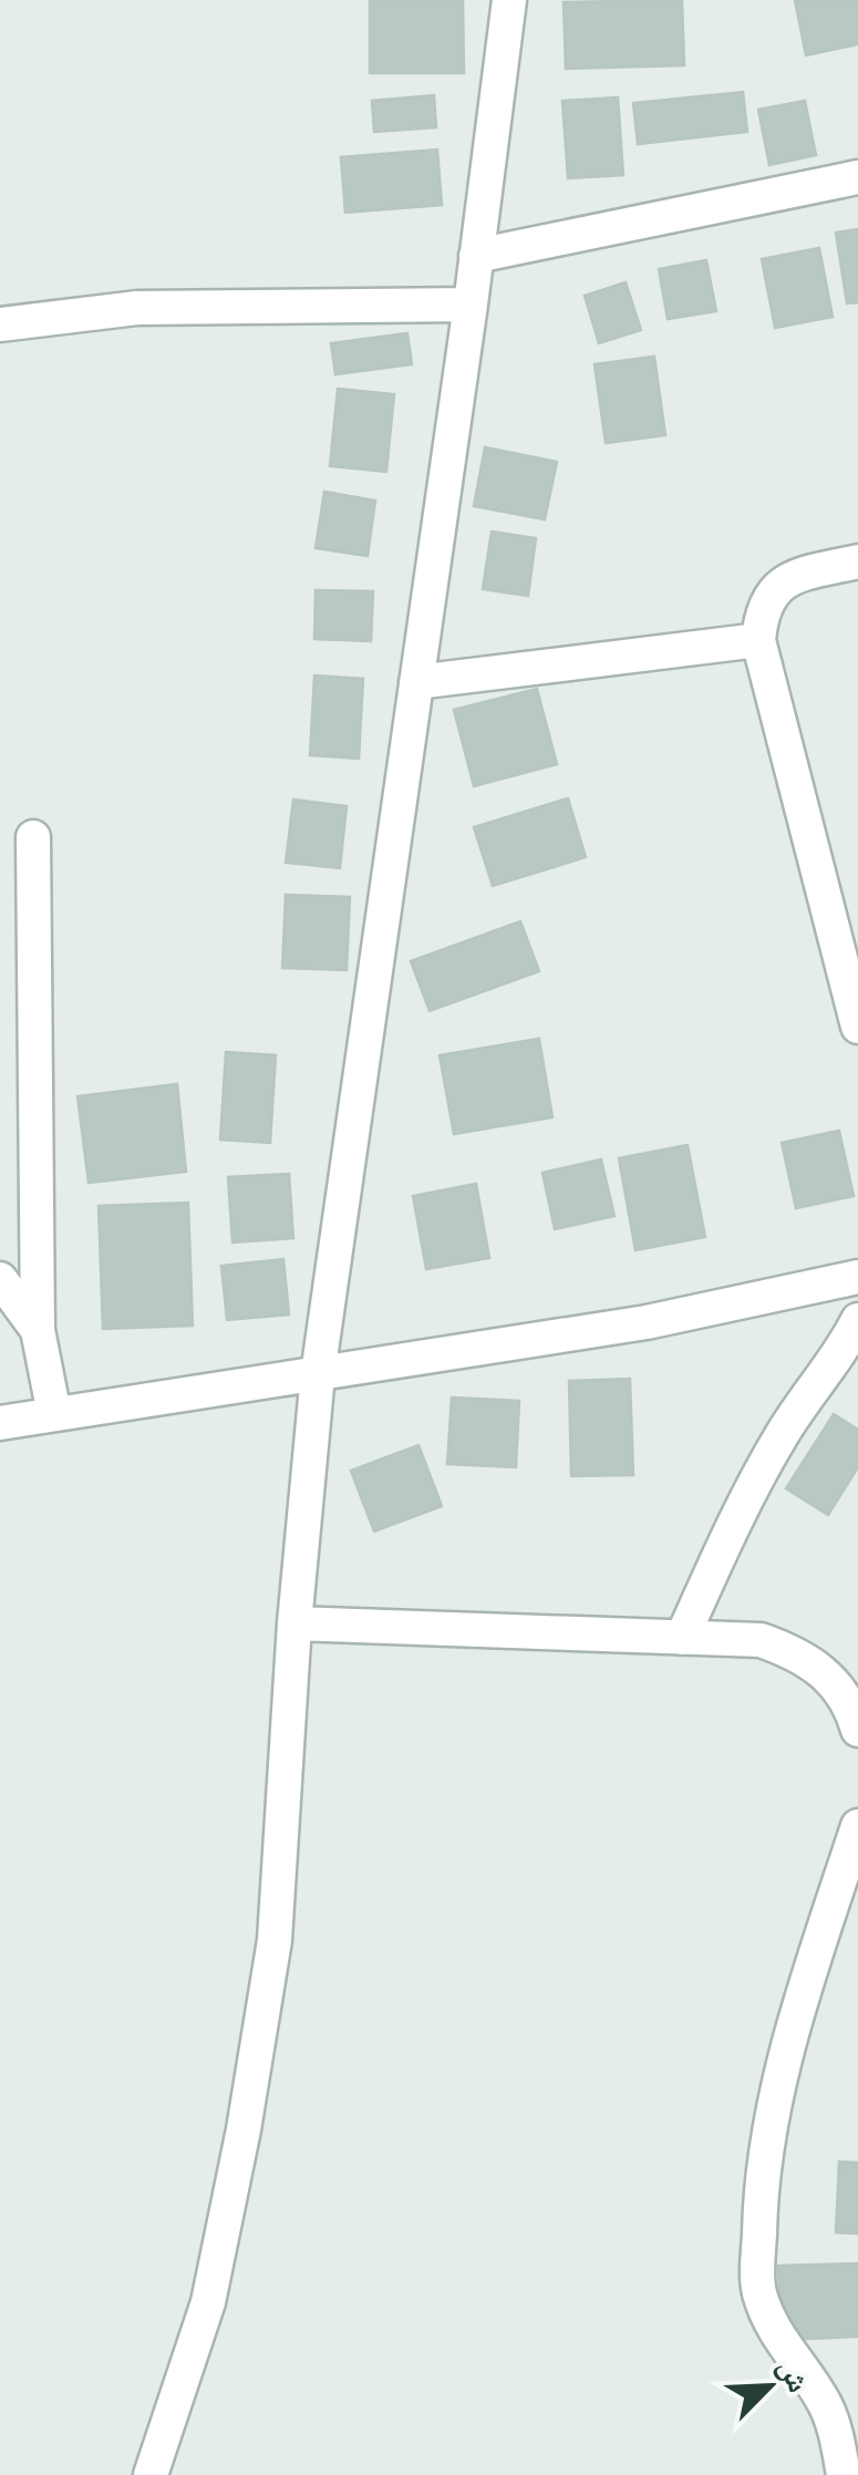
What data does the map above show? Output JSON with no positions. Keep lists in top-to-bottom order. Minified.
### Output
{"north":"top right"}
